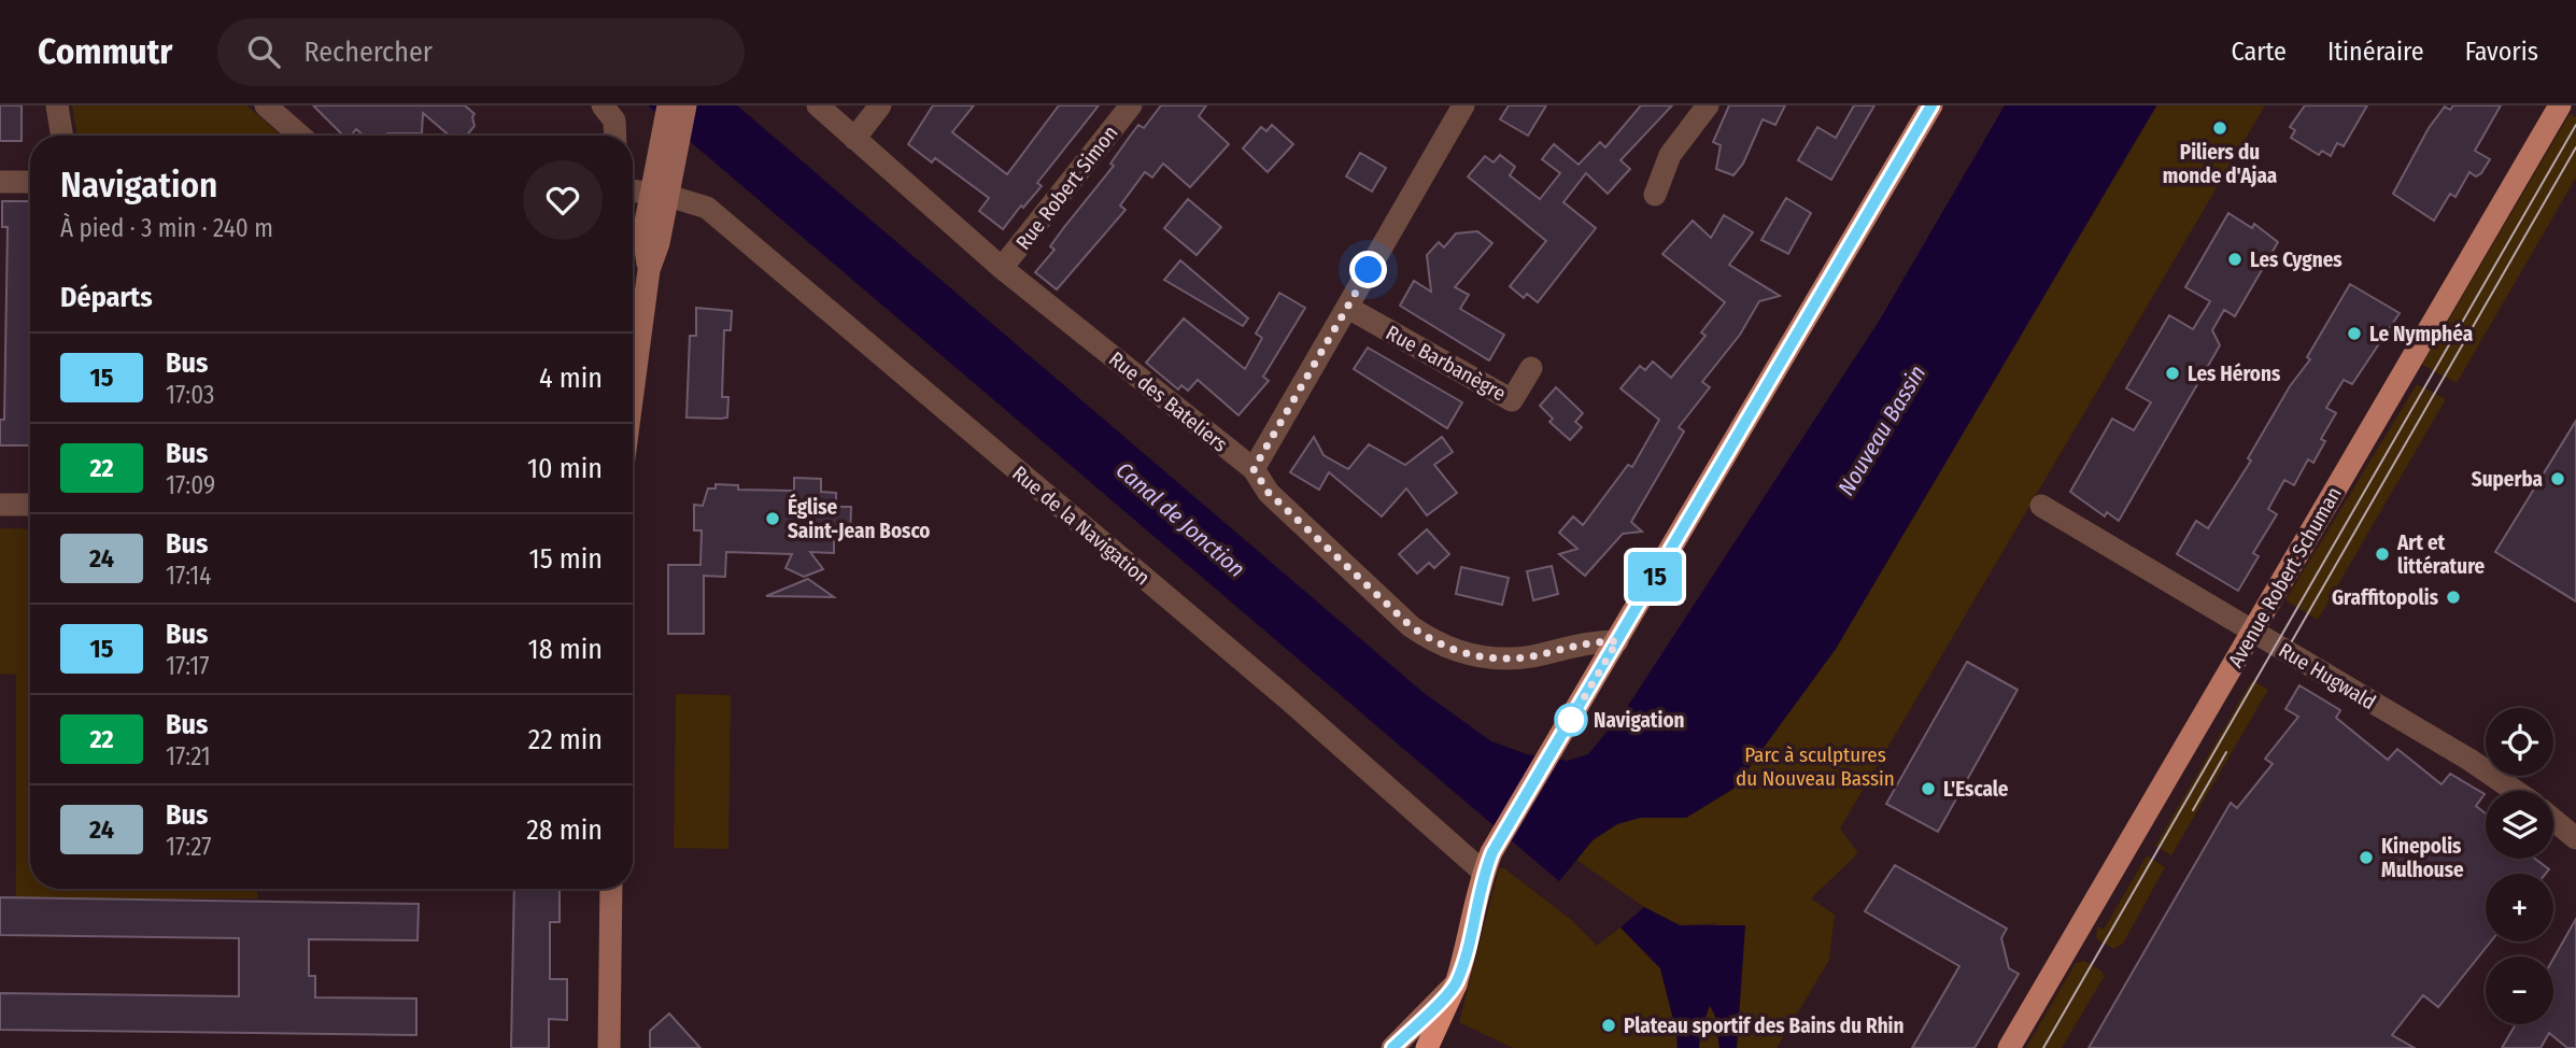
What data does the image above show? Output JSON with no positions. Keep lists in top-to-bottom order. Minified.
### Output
{"streets":{"main road":["Avenue Robert Schuman"],"street":["Rue Robert Simon","Rue Barbanègre","Rue des Bateliers","Rue de la Navigation","Rue Hugwald"]},"crossings":[["Rue Robert Simon","Rue des Bateliers"],["Avenue Robert Schuman","Rue Hugwald"]],"water":["Nouveau Bassin","Canal de Jonction"],"parks":["Parc à sculptures du Nouveau Bassin"],"places":["Piliers du monde d'Ajaa","Les Cygnes","Le Nymphéa","Les Hérons","Superba","Église Saint-Jean Bosco","Art et littérature","Graffitopolis","Navigation","L'Escale","Kinepolis Mulhouse","Plateau sportif des Bains du Rhin"],"lines":["bus line 15"],"page":{"header":"Commutr","search":"Rechercher","nav":["Carte","Itinéraire","Favoris"],"on_map":"15","heading":[["Navigation","À pied · 3 min · 240 m"],"Départs"],"list":[{"mark":"15","name":"Bus","note":"17:03","value":"4 min"},{"mark":"22","name":"Bus","note":"17:09","value":"10 min"},{"mark":"24","name":"Bus","note":"17:14","value":"15 min"},{"mark":"15","name":"Bus","note":"17:17","value":"18 min"},{"mark":"22","name":"Bus","note":"17:21","value":"22 min"},{"mark":"24","name":"Bus","note":"17:27","value":"28 min"}],"map_buttons":["+","−"]}}
